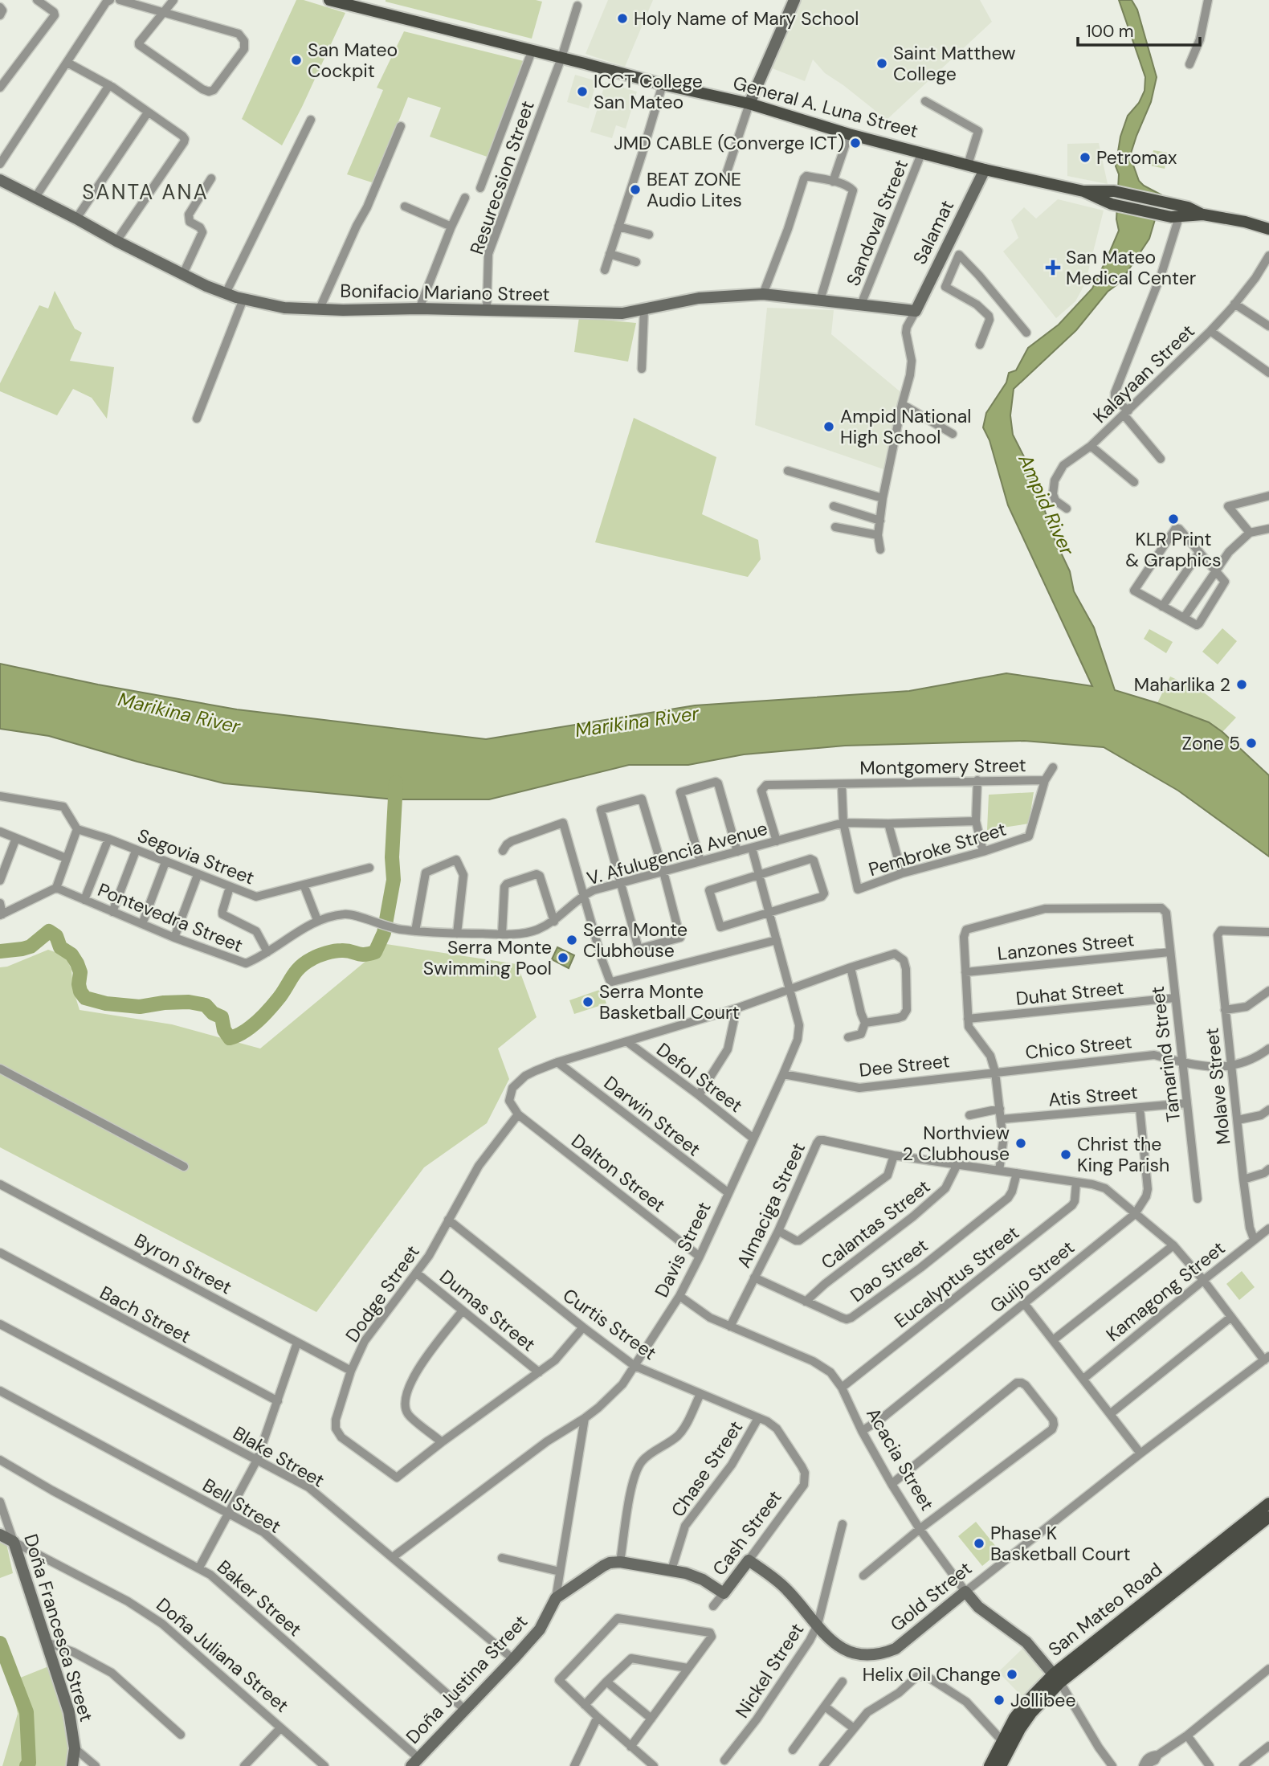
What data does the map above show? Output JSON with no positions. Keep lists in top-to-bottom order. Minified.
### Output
{"streets":{"main road":["General A. Luna Street","San Mateo Road"],"street":["Resurecsion Street","Sandoval Street","Salamat","Bonifacio Mariano Street","Kalayaan Street","Montgomery Street","Pembroke Street","V. Afulugencia Avenue","Segovia Street","Pontevedra Street","Lanzones Street","Duhat Street","Chico Street","Tamarind Street","Dee Street","Defol Street","Molave Street","Atis Street","Darwin Street","Dalton Street","Almaciga Street","Calantas Street","Davis Street","Byron Street","Dao Street","Eucalyptus Street","Guijo Street","Kamagong Street","Dodge Street","Dumas Street","Bach Street","Curtis Street","Blake Street","Acacia Street","Chase Street","Bell Street","Cash Street","Gold Street","Baker Street","Doña Francesca Street","Doña Juliana Street","Nickel Street","Doña Justina Street"]},"crossings":[["General A. Luna Street","Resurecsion Street"],["General A. Luna Street","Sandoval Street"],["General A. Luna Street","Salamat"],["Resurecsion Street","Bonifacio Mariano Street"],["Sandoval Street","Bonifacio Mariano Street"],["Salamat","Bonifacio Mariano Street"],["Montgomery Street","Pembroke Street"],["Montgomery Street","V. Afulugencia Avenue"],["Pembroke Street","V. Afulugencia Avenue"],["V. Afulugencia Avenue","Pontevedra Street"],["V. Afulugencia Avenue","Davis Street"],["Lanzones Street","Tamarind Street"],["Duhat Street","Tamarind Street"],["Chico Street","Tamarind Street"],["Chico Street","Dee Street"],["Chico Street","Molave Street"],["Tamarind Street","Atis Street"],["Dee Street","Davis Street"],["Defol Street","Davis Street"],["Molave Street","Kamagong Street"],["Atis Street","Guijo Street"],["Darwin Street","Davis Street"],["Dalton Street","Davis Street"],["Dalton Street","Dodge Street"],["Almaciga Street","Calantas Street"],["Almaciga Street","Dao Street"],["Almaciga Street","Eucalyptus Street"],["Almaciga Street","Guijo Street"],["Almaciga Street","Kamagong Street"],["Almaciga Street","Acacia Street"],["Almaciga Street","Gold Street"],["Calantas Street","Dao Street"],["Davis Street","Curtis Street"],["Davis Street","Blake Street"],["Davis Street","Acacia Street"],["Davis Street","Doña Justina Street"],["Byron Street","Dodge Street"],["Eucalyptus Street","Acacia Street"],["Guijo Street","Acacia Street"],["Dodge Street","Dumas Street"],["Dodge Street","Curtis Street"],["Curtis Street","Chase Street"],["Curtis Street","Cash Street"],["Blake Street","Doña Justina Street"],["Acacia Street","Gold Street"],["Acacia Street","San Mateo Road"],["Bell Street","Doña Justina Street"],["Cash Street","Gold Street"],["Gold Street","Nickel Street"],["Baker Street","Doña Justina Street"],["Doña Francesca Street","Doña Juliana Street"]],"districts":["SANTA ANA"],"water":["Ampid River","Marikina River"],"places":{"other":["Holy Name of Mary School","San Mateo Cockpit","Saint Matthew College","ICCT College San Mateo","JMD CABLE (Converge ICT)","Petromax","BEAT ZONE Audio Lites","Ampid National High School","KLR Print & Graphics","Maharlika 2","Zone 5","Serra Monte Clubhouse","Serra Monte Swimming Pool","Serra Monte Basketball Court","Northview 2 Clubhouse","Christ the King Parish","Phase K Basketball Court","Helix Oil Change","Jollibee"],"health":["San Mateo Medical Center"]},"scale_bar":"100 m"}
